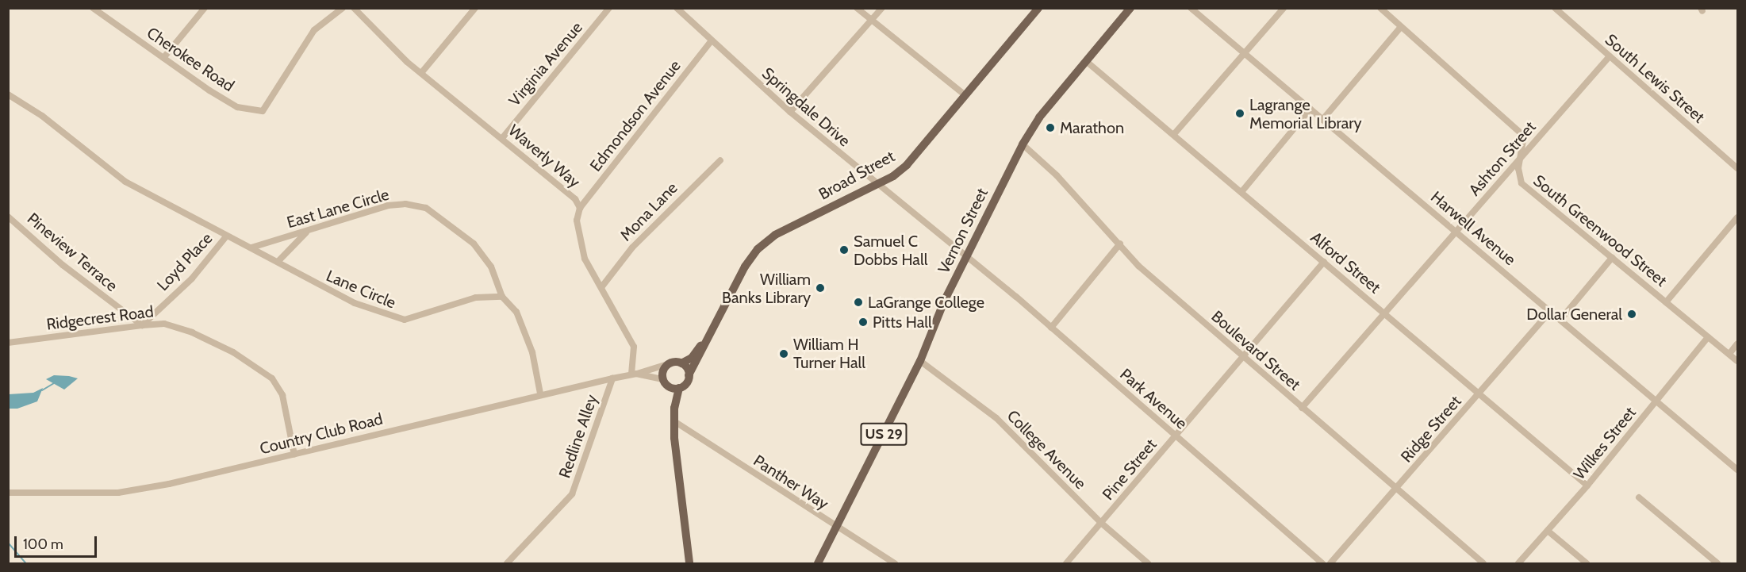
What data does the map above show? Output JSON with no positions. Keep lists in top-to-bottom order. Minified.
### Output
{"streets":{"main road":["Broad Street","Vernon Street","US 29"],"street":["Cherokee Road","Virginia Avenue","South Lewis Street","Springdale Drive","Edmondson Avenue","Waverly Way","Ashton Street","East Lane Circle","Mona Lane","Harwell Avenue","South Greenwood Street","Pineview Terrace","Loyd Place","Alford Street","Lane Circle","Ridgecrest Road","Boulevard Street","Park Avenue","Ridge Street","Country Club Road","Redline Alley","Wilkes Street","College Avenue","Pine Street","Panther Way"]},"crossings":[["Virginia Avenue","Waverly Way"],["South Lewis Street","Ashton Street"],["Springdale Drive","Edmondson Avenue"],["Springdale Drive","Broad Street"],["Springdale Drive","Vernon Street"],["Springdale Drive","Park Avenue"],["Edmondson Avenue","Waverly Way"],["Waverly Way","Mona Lane"],["Waverly Way","Country Club Road"],["Ashton Street","Harwell Avenue"],["Ashton Street","South Greenwood Street"],["Ashton Street","Alford Street"],["Ashton Street","Boulevard Street"],["Broad Street","Country Club Road"],["East Lane Circle","Lane Circle"],["Harwell Avenue","Ridge Street"],["Harwell Avenue","Wilkes Street"],["Vernon Street","Alford Street"],["Vernon Street","Boulevard Street"],["Vernon Street","Park Avenue"],["Vernon Street","College Avenue"],["Vernon Street","Panther Way"],["South Greenwood Street","Wilkes Street"],["Pineview Terrace","Loyd Place"],["Pineview Terrace","Ridgecrest Road"],["Loyd Place","Lane Circle"],["Loyd Place","Ridgecrest Road"],["Alford Street","Ridge Street"],["Alford Street","Wilkes Street"],["Alford Street","Pine Street"],["Ridgecrest Road","Country Club Road"],["Boulevard Street","Ridge Street"],["Boulevard Street","Pine Street"],["Park Avenue","Pine Street"],["Country Club Road","Redline Alley"],["College Avenue","Pine Street"]],"places":["Lagrange Memorial Library","Marathon","Samuel C Dobbs Hall","William Banks Library","LaGrange College","Dollar General","Pitts Hall","William H Turner Hall"],"scale_bar":"100 m"}
